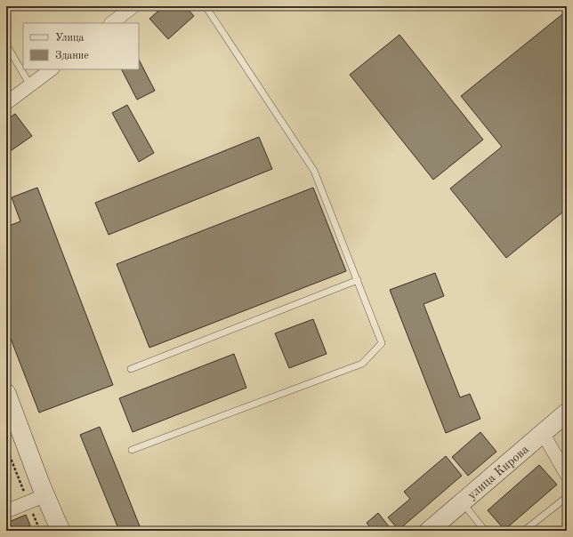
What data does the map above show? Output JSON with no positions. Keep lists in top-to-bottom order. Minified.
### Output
{"streets":{"main road":["улица Кирова"]},"legend":["Улица","Здание"]}
